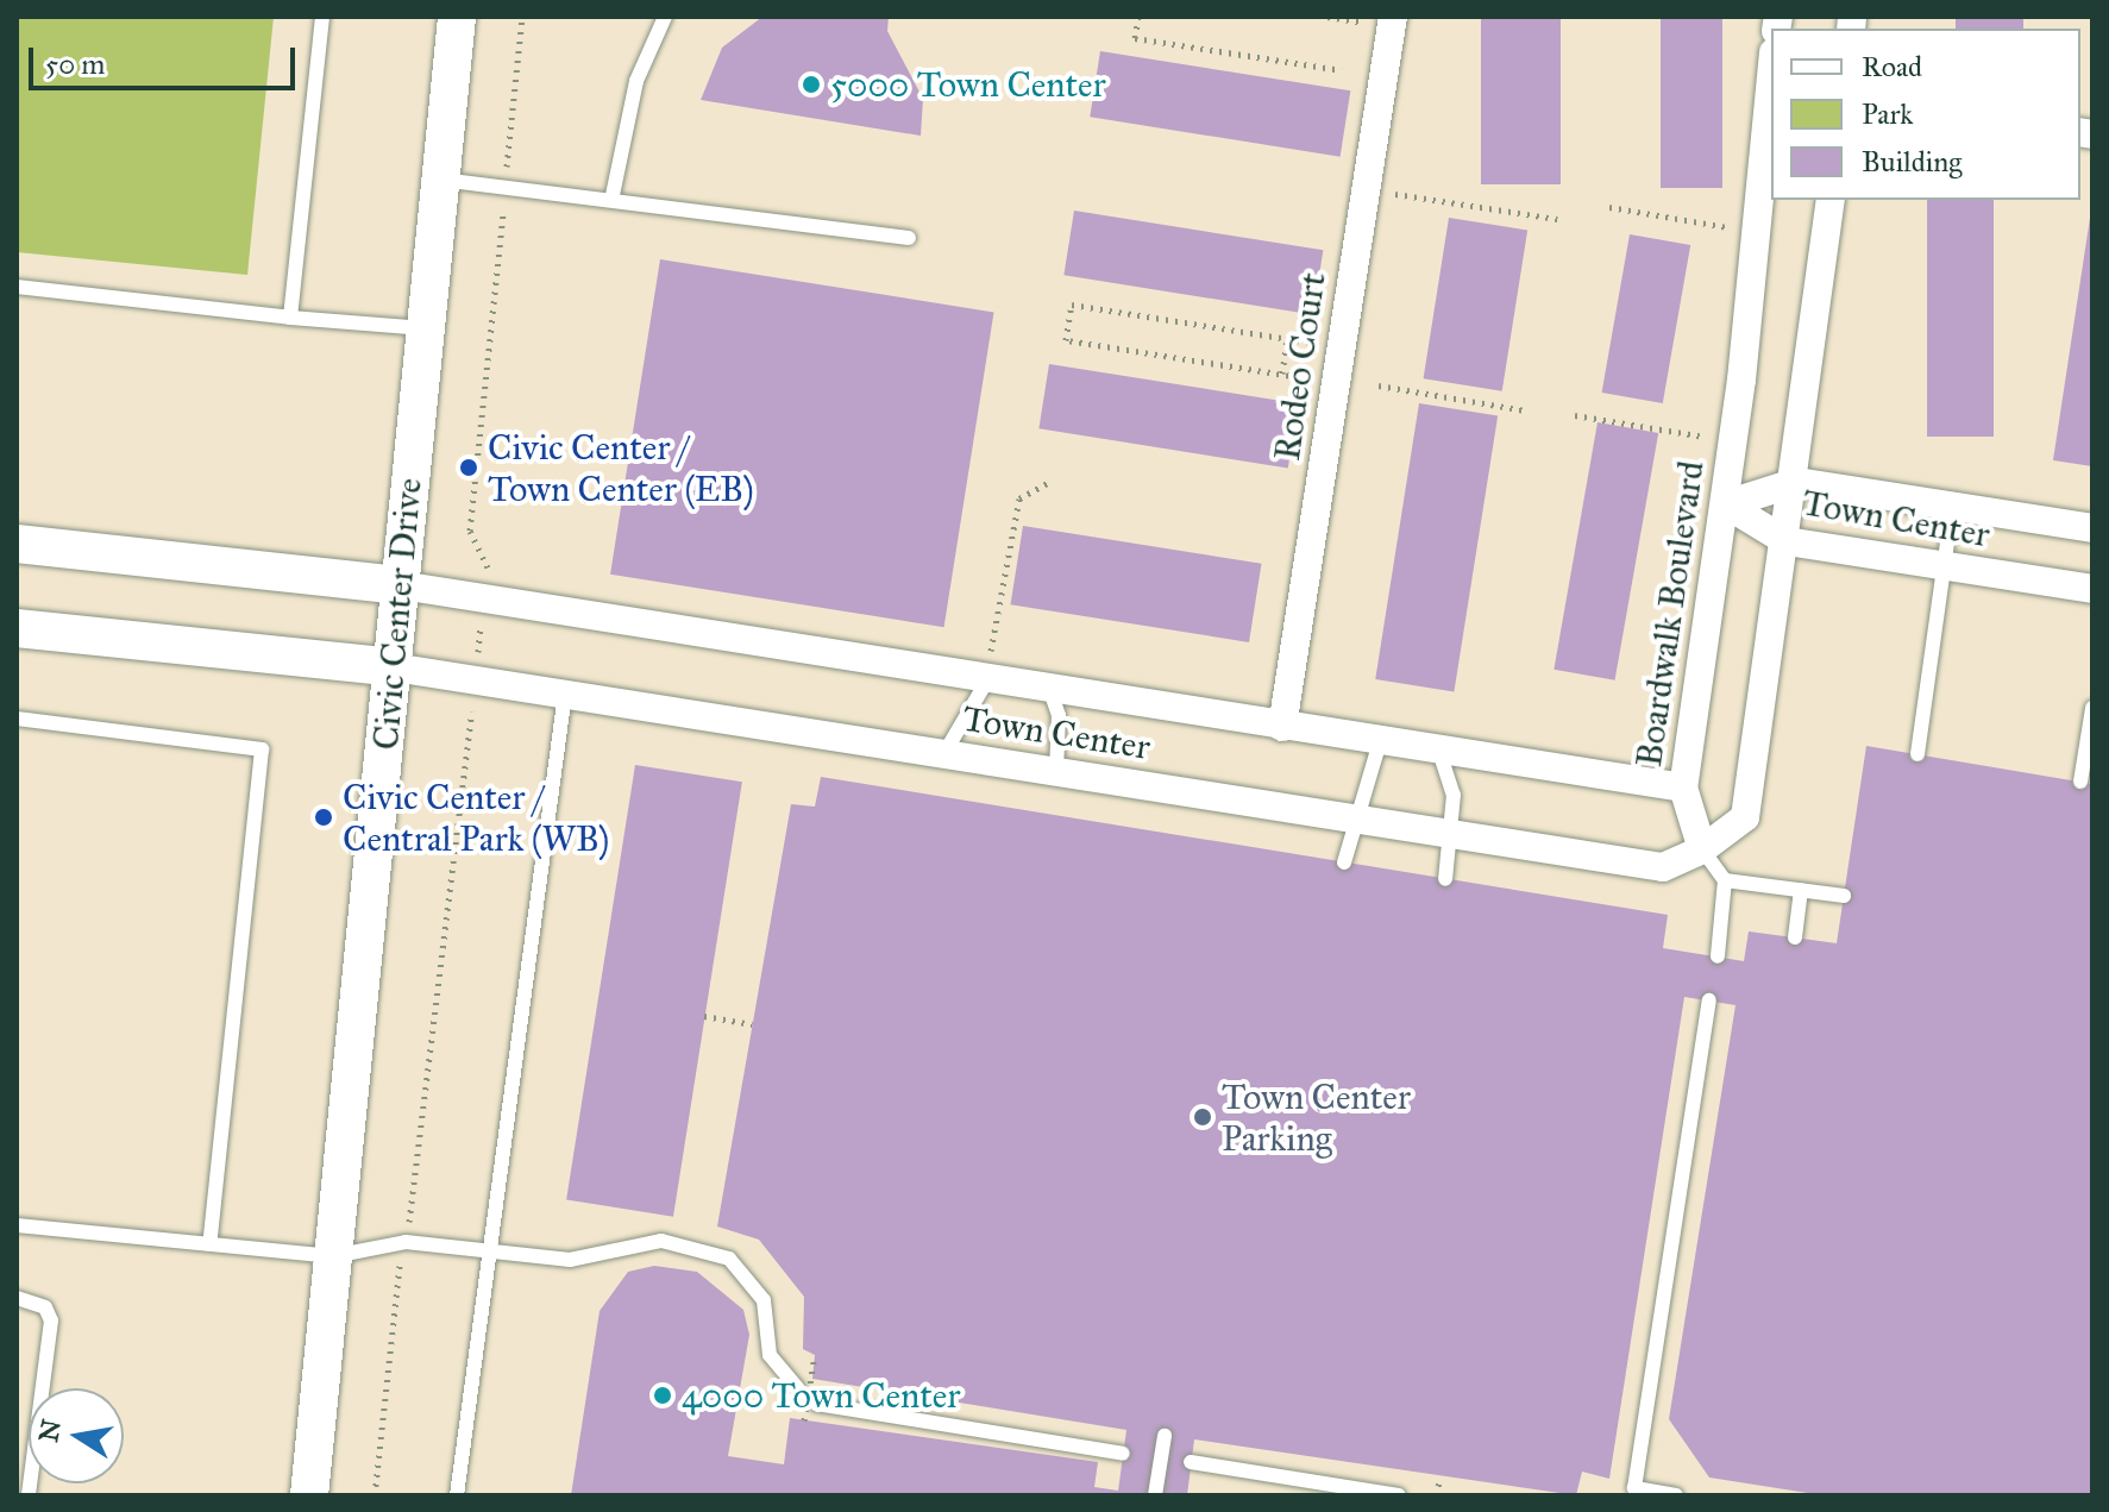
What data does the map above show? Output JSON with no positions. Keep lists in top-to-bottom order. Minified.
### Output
{"streets":{"street":["Rodeo Court","Town Center","Civic Center Drive","Boardwalk Boulevard"]},"crossings":[["Rodeo Court","Town Center"],["Town Center","Civic Center Drive"],["Town Center","Boardwalk Boulevard"]],"places":["5000 Town Center","Civic Center / Town Center (EB)","Civic Center / Central Park (WB)","Town Center Parking","4000 Town Center"],"legend":["Road","Park","Building"],"scale_bar":"50 m","north":"left"}
